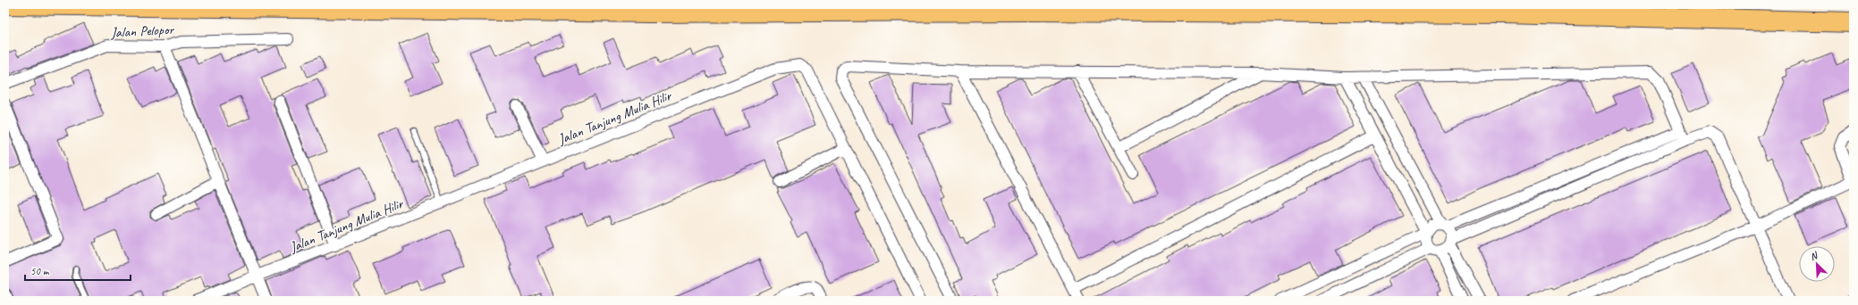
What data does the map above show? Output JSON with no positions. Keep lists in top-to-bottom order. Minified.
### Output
{"streets":{"street":["Jalan Pelopor","Jalan Tanjung Mulia Hilir"]},"scale_bar":"50 m","north":"top left"}
